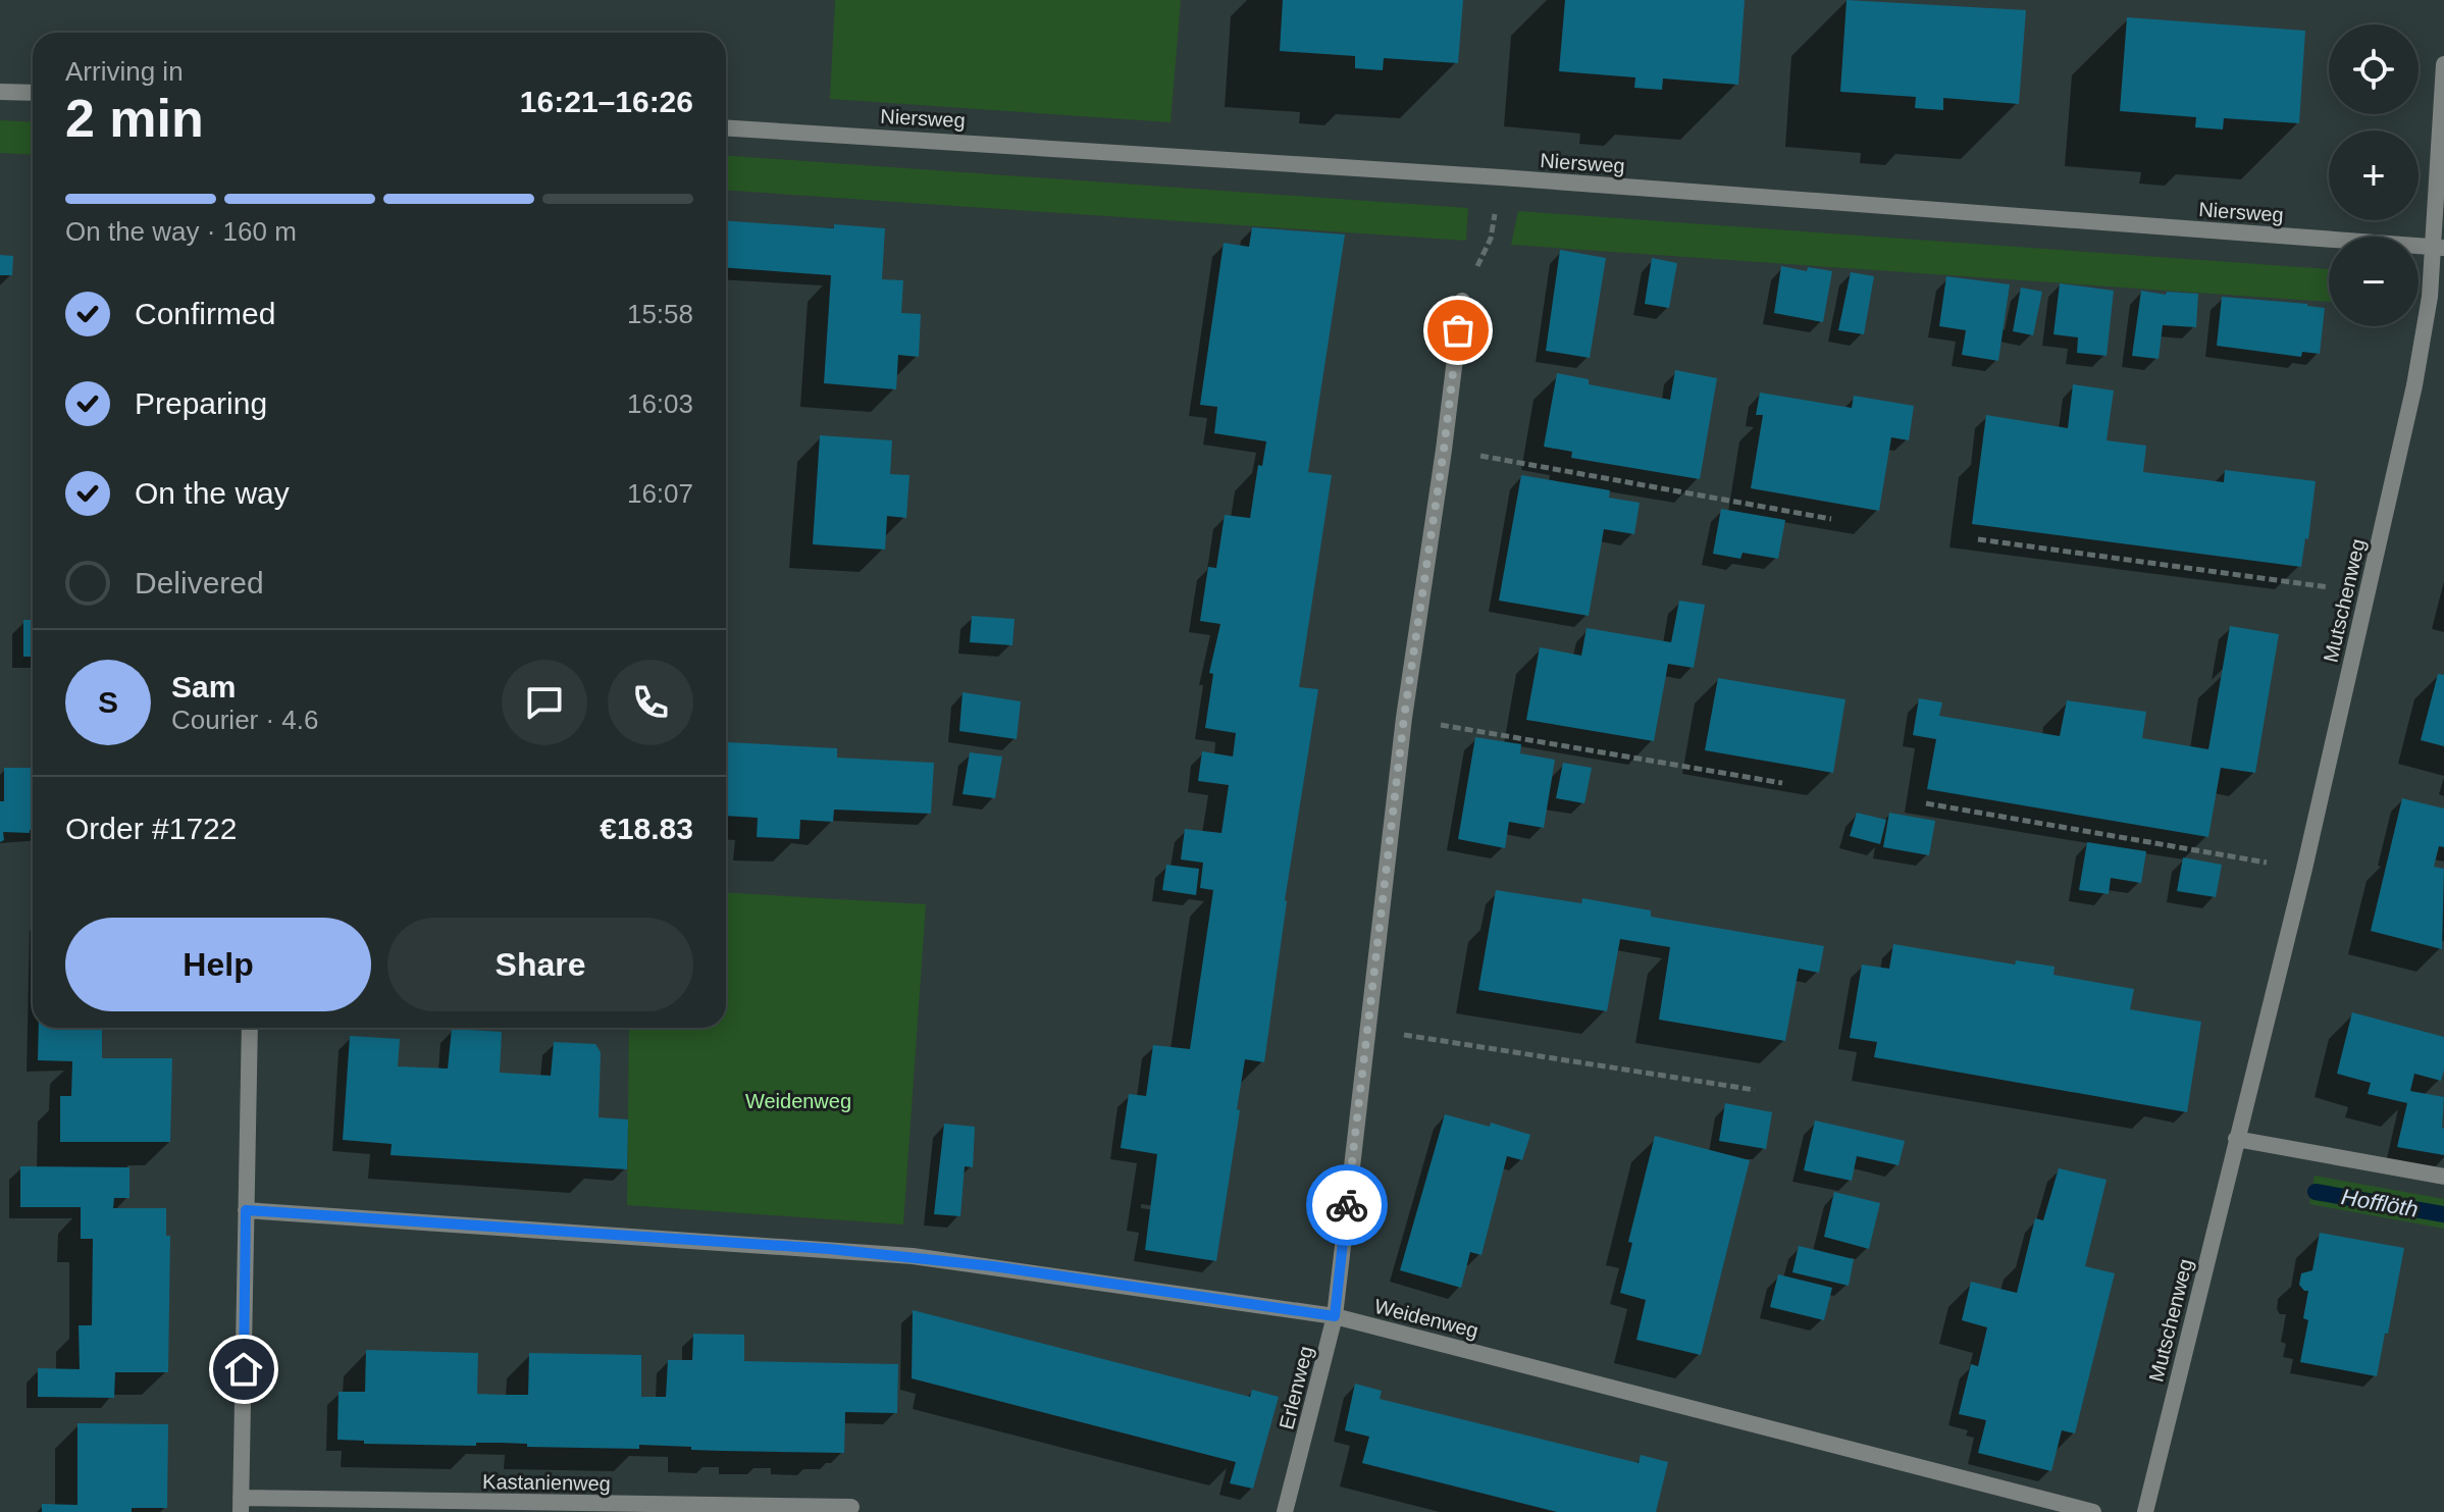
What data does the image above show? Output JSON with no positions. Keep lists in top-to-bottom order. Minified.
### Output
{"streets":{"street":["Niersweg","Mutschenweg","Weidenweg","Erlenweg","Kastanienweg"]},"crossings":[["Niersweg","Mutschenweg"],["Weidenweg","Erlenweg"],["Weidenweg","Kastanienweg"]],"water":["Hofflöth"],"parks":["Weidenweg"],"page":{"map_buttons":["+","−"],"heading":["2 min","Arriving in","16:21–16:26"],"panel":["Sam","Courier · 4.6","Order #1722","€18.83"],"bar":"On the way · 160 m","list":[["Confirmed","15:58"],["Preparing","16:03"],["On the way","16:07"],"Delivered"],"round":"S","buttons":["Help","Share"]}}
